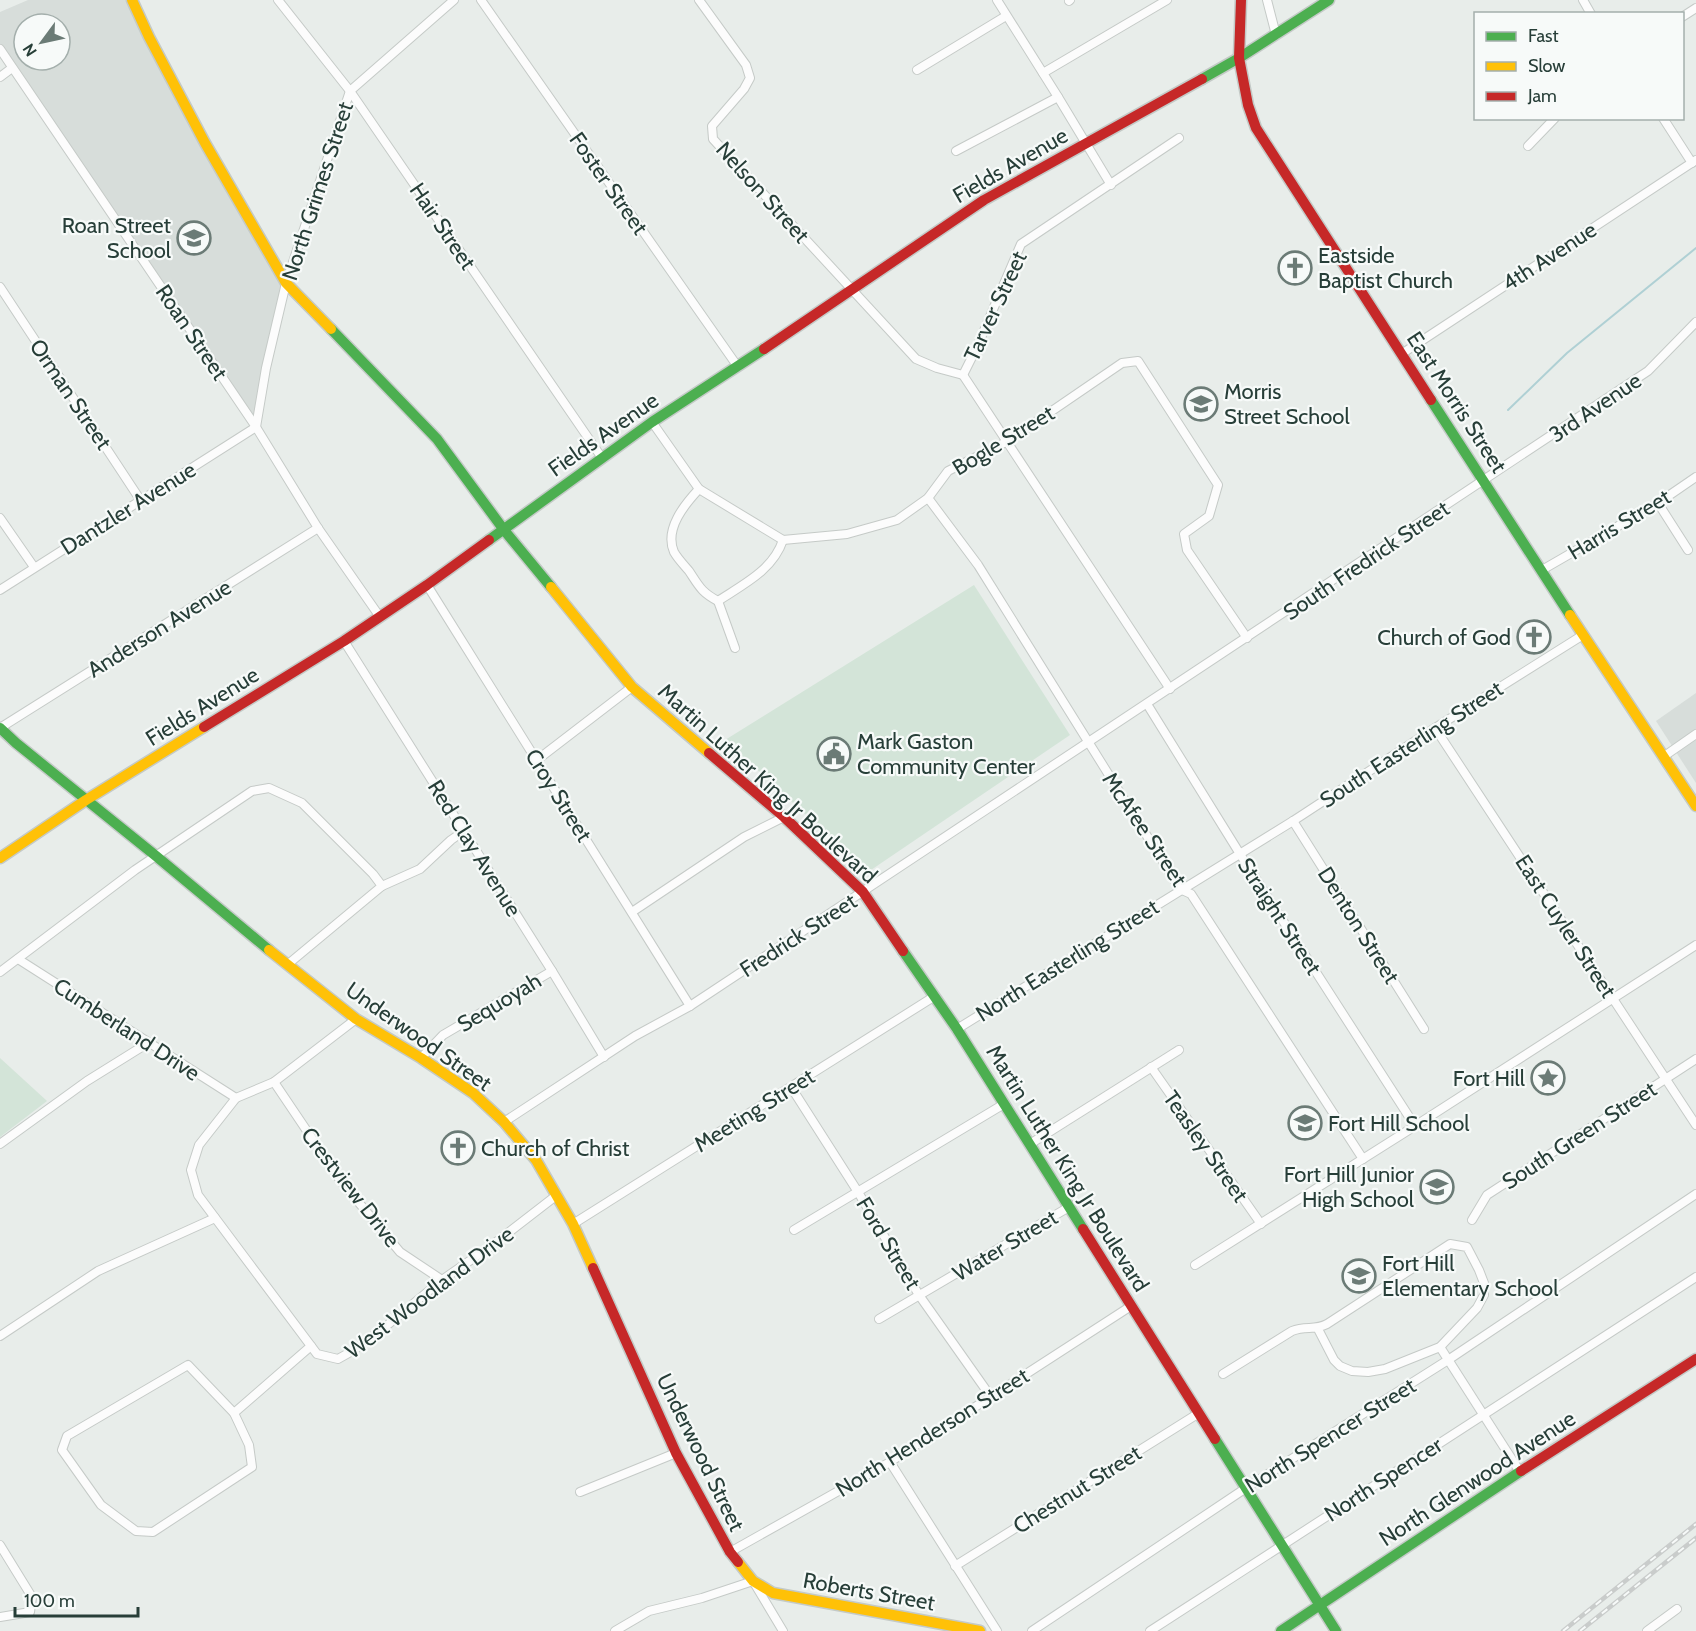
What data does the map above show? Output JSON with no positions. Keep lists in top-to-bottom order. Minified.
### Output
{"streets":{"street":["Fields Avenue","Foster Street","North Grimes Street","Nelson Street","Hair Street","4th Avenue","Tarver Street","Roan Street","Orman Street","East Morris Street","3rd Avenue","Bogle Street","Dantzler Avenue","Harris Street","South Fredrick Street","Anderson Avenue","South Easterling Street","Martin Luther King Jr Boulevard","Croy Street","McAfee Street","Red Clay Avenue","Straight Street","Denton Street","East Cuyler Street","Fredrick Street","North Easterling Street","Sequoyah","Cumberland Drive","Underwood Street","Meeting Street","South Green Street","Teasley Street","Crestview Drive","Ford Street","Water Street","West Woodland Drive","North Henderson Street","North Spencer Street","North Glenwood Avenue","North Spencer","Chestnut Street","Roberts Street"]},"crossings":[["Fields Avenue","Foster Street"],["Fields Avenue","Nelson Street"],["Fields Avenue","Hair Street"],["Fields Avenue","Tarver Street"],["Fields Avenue","Roan Street"],["Fields Avenue","East Morris Street"],["Fields Avenue","Martin Luther King Jr Boulevard"],["Fields Avenue","Croy Street"],["Fields Avenue","Red Clay Avenue"],["Fields Avenue","Underwood Street"],["North Grimes Street","Hair Street"],["North Grimes Street","Roan Street"],["North Grimes Street","Dantzler Avenue"],["North Grimes Street","Martin Luther King Jr Boulevard"],["Nelson Street","Tarver Street"],["4th Avenue","East Morris Street"],["Roan Street","Dantzler Avenue"],["Roan Street","Anderson Avenue"],["Orman Street","Dantzler Avenue"],["East Morris Street","3rd Avenue"],["East Morris Street","Harris Street"],["East Morris Street","South Fredrick Street"],["East Morris Street","South Easterling Street"],["3rd Avenue","South Fredrick Street"],["Bogle Street","South Fredrick Street"],["Bogle Street","McAfee Street"],["South Fredrick Street","Fredrick Street"],["Anderson Avenue","Underwood Street"],["South Easterling Street","Straight Street"],["South Easterling Street","Denton Street"],["South Easterling Street","East Cuyler Street"],["South Easterling Street","North Easterling Street"],["Martin Luther King Jr Boulevard","Fredrick Street"],["Martin Luther King Jr Boulevard","North Easterling Street"],["Martin Luther King Jr Boulevard","Meeting Street"],["Martin Luther King Jr Boulevard","Water Street"],["Martin Luther King Jr Boulevard","North Henderson Street"],["Martin Luther King Jr Boulevard","North Spencer Street"],["Martin Luther King Jr Boulevard","North Glenwood Avenue"],["Martin Luther King Jr Boulevard","North Spencer"],["Martin Luther King Jr Boulevard","Chestnut Street"],["Croy Street","Fredrick Street"],["McAfee Street","Fredrick Street"],["McAfee Street","North Easterling Street"],["Red Clay Avenue","Fredrick Street"],["Red Clay Avenue","Sequoyah"],["Straight Street","Fredrick Street"],["Straight Street","North Easterling Street"],["East Cuyler Street","South Green Street"],["Fredrick Street","Underwood Street"],["Sequoyah","Underwood Street"],["Cumberland Drive","West Woodland Drive"],["Underwood Street","Meeting Street"],["Underwood Street","West Woodland Drive"],["Underwood Street","North Henderson Street"],["Underwood Street","Roberts Street"],["Meeting Street","Ford Street"],["Crestview Drive","West Woodland Drive"],["Ford Street","Water Street"],["Ford Street","North Henderson Street"]],"places":{"school or university":["Roan Street School","Morris Street School","Fort Hill School","Fort Hill Junior High School","Fort Hill Elementary School"],"church":["Eastside Baptist Church","Church of God","Church of Christ"],"public building":["Mark Gaston Community Center"],"place":["Fort Hill"]},"legend":["Fast","Slow","Jam"],"scale_bar":"100 m","north":"bottom left"}
